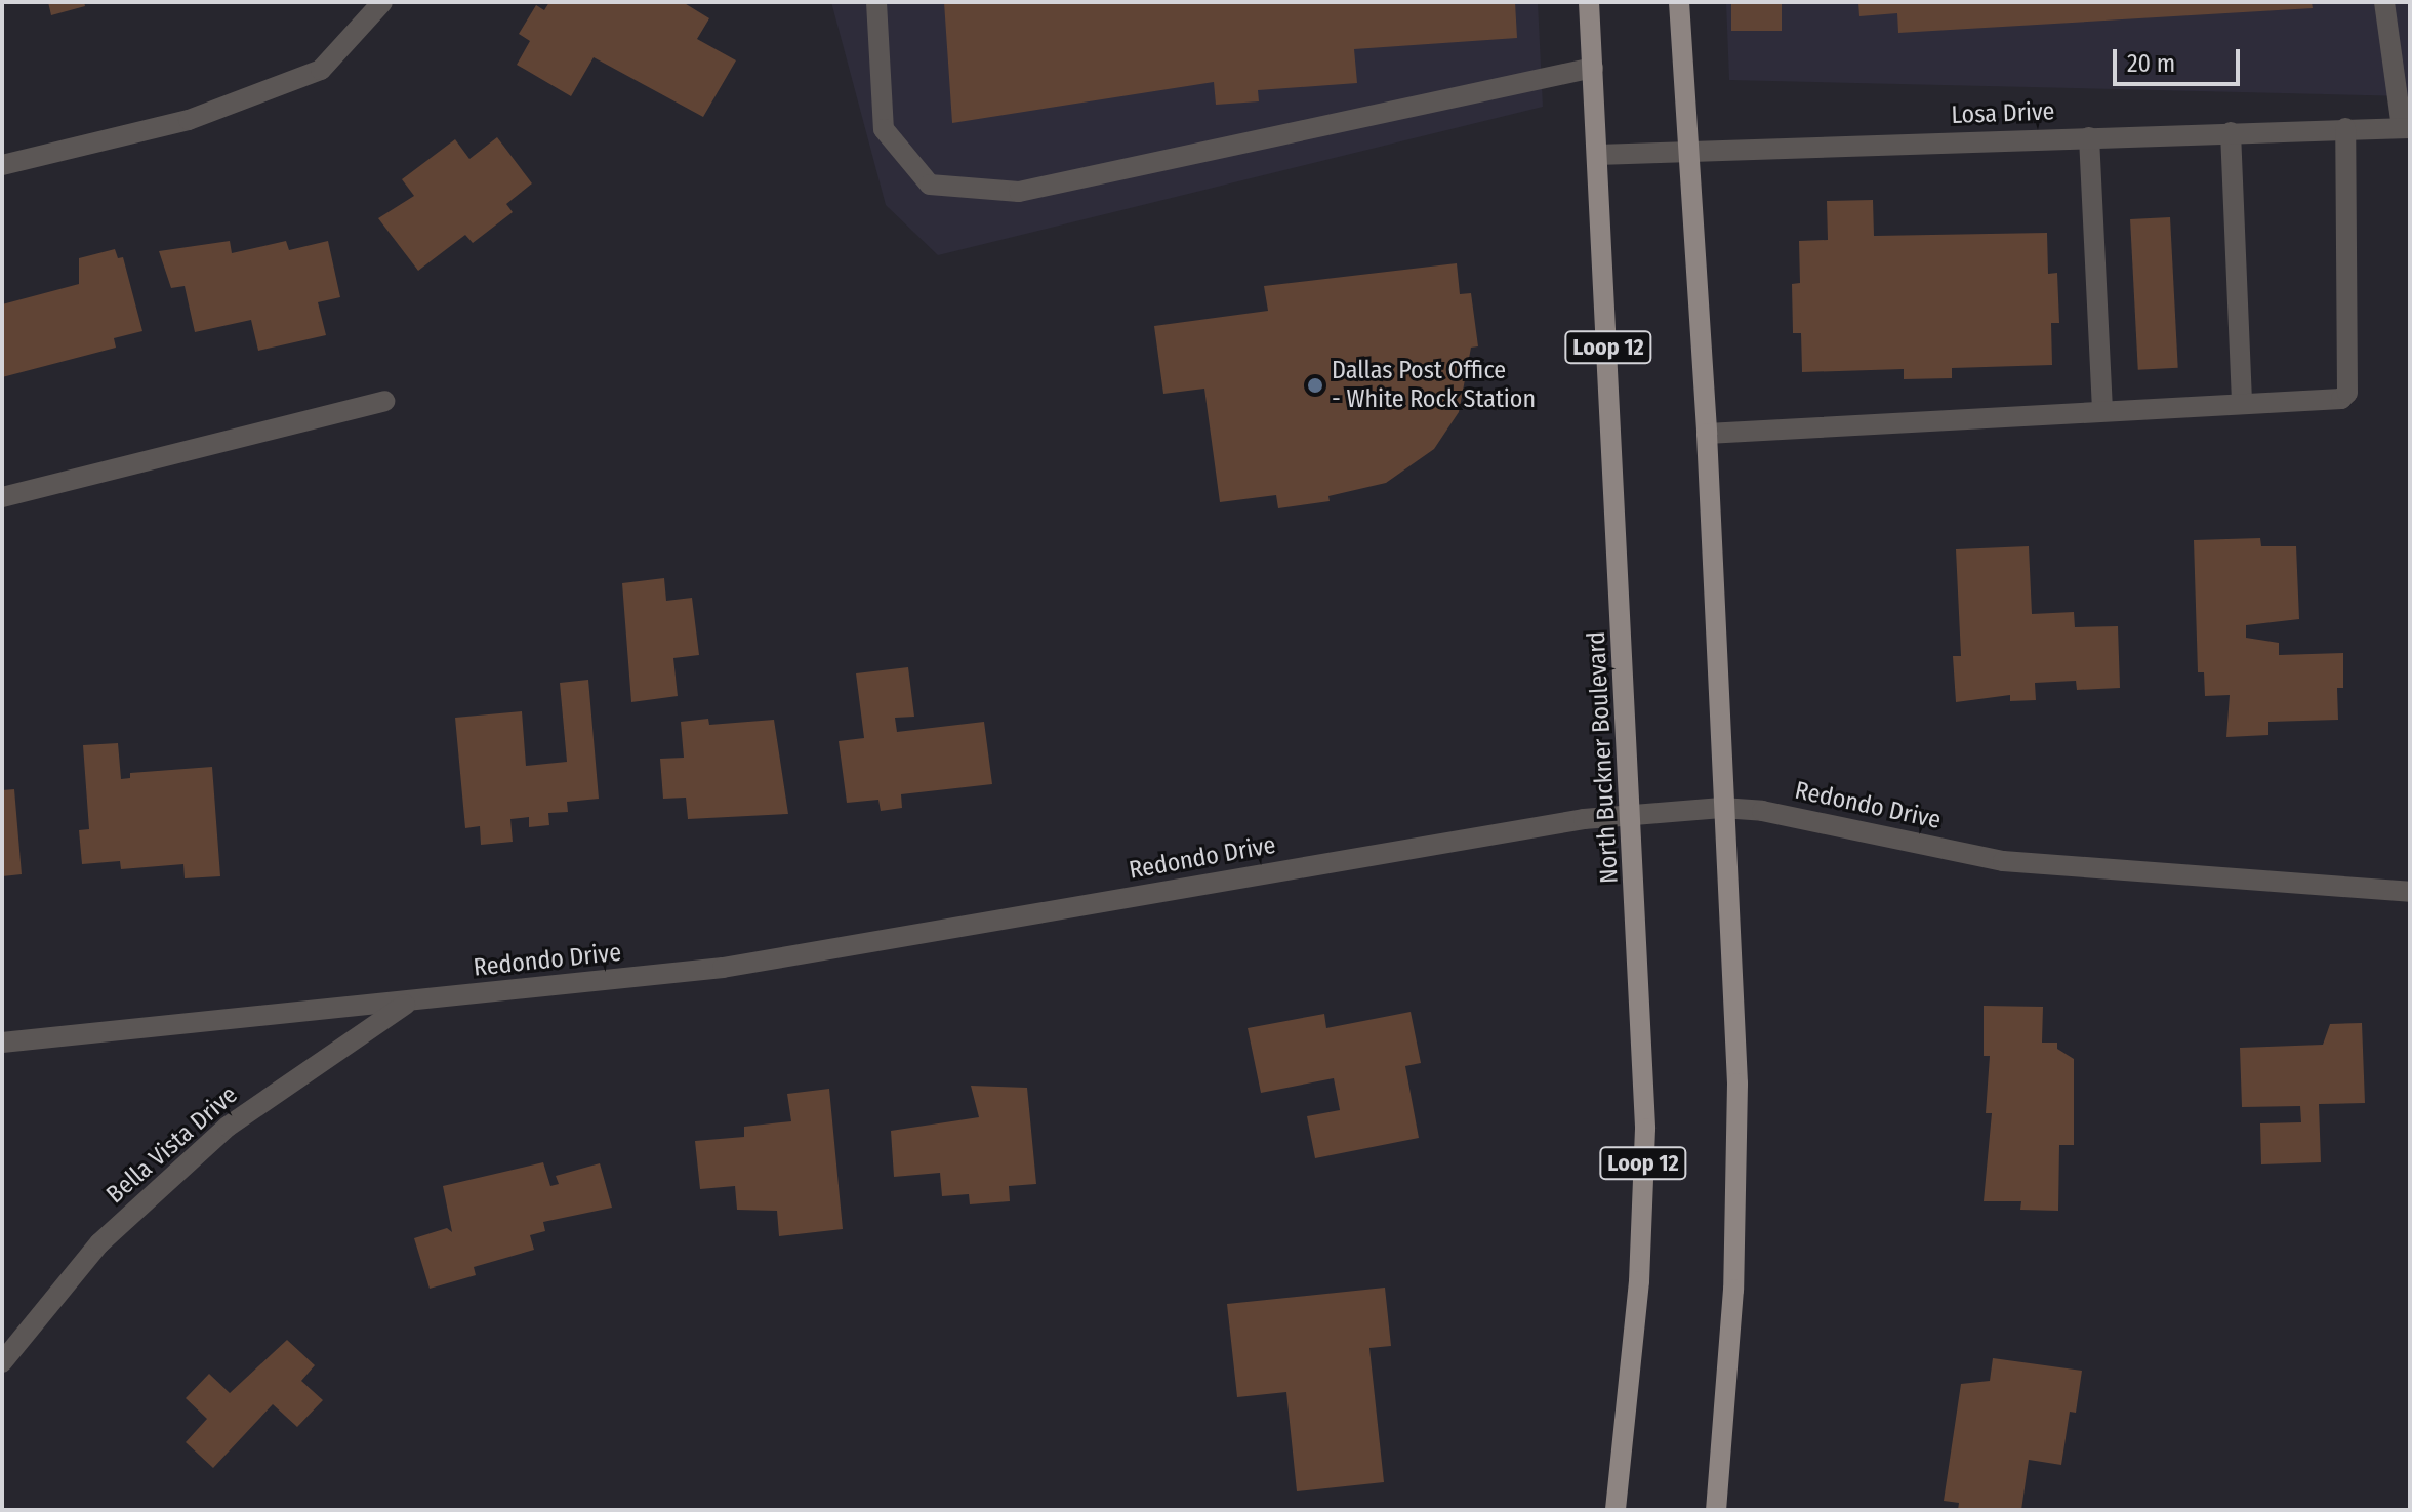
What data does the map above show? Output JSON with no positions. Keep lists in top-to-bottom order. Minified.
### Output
{"streets":{"main road":["Loop 12","North Buckner Boulevard"],"street":["Losa Drive","Redondo Drive","Bella Vista Drive"]},"crossings":[["Losa Drive","North Buckner Boulevard"],["North Buckner Boulevard","Redondo Drive"],["Redondo Drive","Bella Vista Drive"]],"places":["Dallas Post Office - White Rock Station"],"scale_bar":"20 m"}
